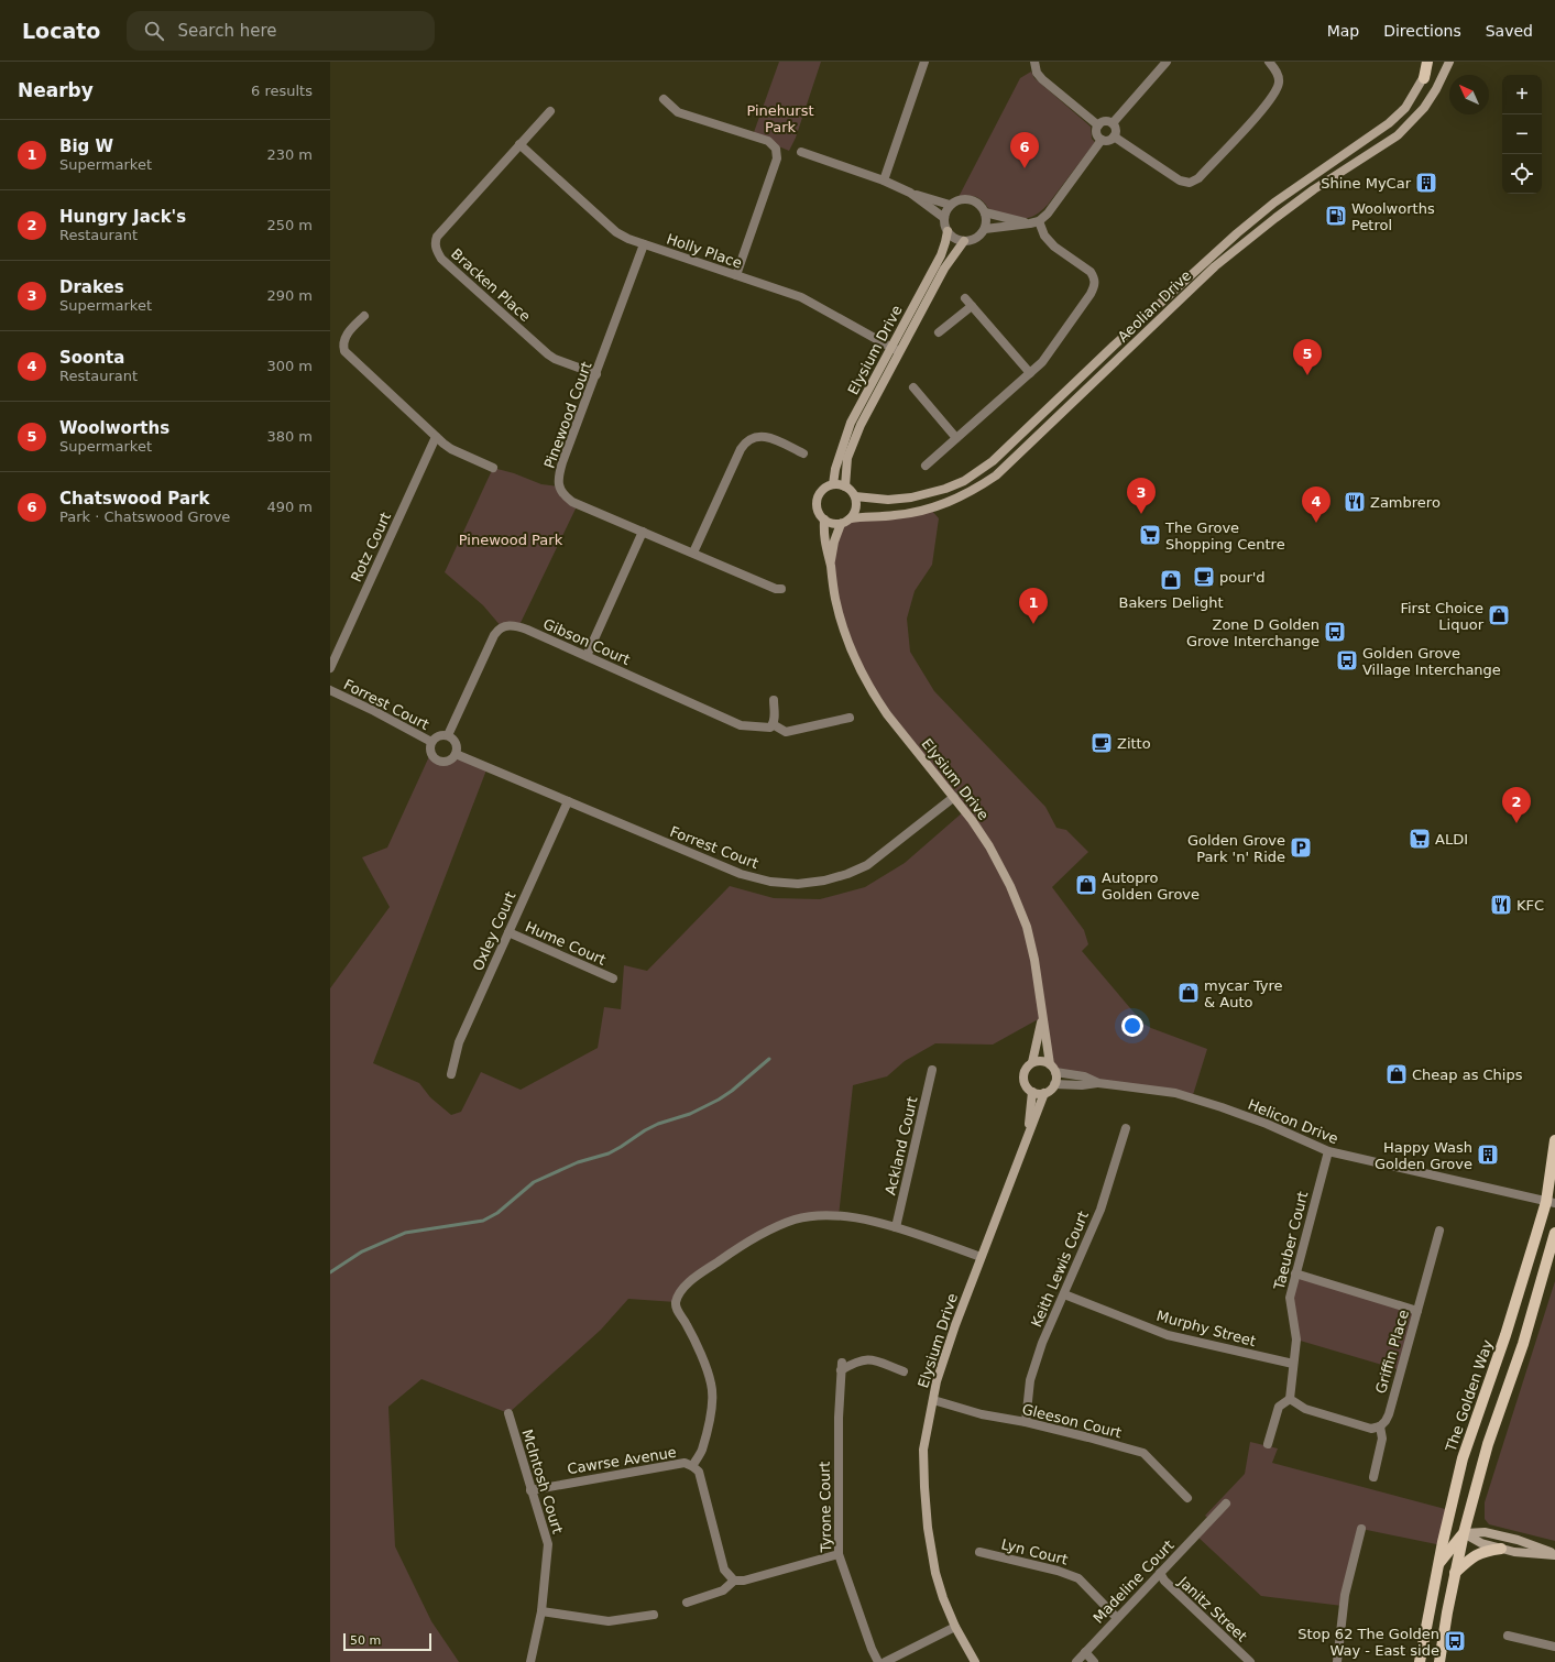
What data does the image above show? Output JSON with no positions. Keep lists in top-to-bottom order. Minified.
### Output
{"streets":{"main road":["The Golden Way"],"street":["Holly Place","Bracken Place","Aeolian Drive","Elysium Drive","Pinewood Court","Rotz Court","Gibson Court","Forrest Court","Oxley Court","Hume Court","Helicon Drive","Ackland Court","Taeuber Court","Keith Lewis Court","Murphy Street","Griffin Place","Gleeson Court","Cawrse Avenue","McIntosh Court","Tyrone Court","Lyn Court","Madeline Court","Janitz Street"]},"crossings":[["Holly Place","Bracken Place"],["Holly Place","Elysium Drive"],["Holly Place","Pinewood Court"],["Bracken Place","Pinewood Court"],["Aeolian Drive","Elysium Drive"],["Elysium Drive","Forrest Court"],["Elysium Drive","Helicon Drive"],["Elysium Drive","Gleeson Court"],["Gibson Court","Forrest Court"],["Forrest Court","Oxley Court"],["Oxley Court","Hume Court"],["Helicon Drive","Taeuber Court"],["Helicon Drive","The Golden Way"],["Taeuber Court","Murphy Street"],["Keith Lewis Court","Murphy Street"],["Keith Lewis Court","Gleeson Court"],["Cawrse Avenue","McIntosh Court"],["Lyn Court","Madeline Court"],["Madeline Court","Janitz Street"]],"parks":["Pinehurst Park","Pinewood Park"],"places":{"building":["Shine MyCar","Happy Wash Golden Grove"],"fuel station":["Woolworths Petrol"],"restaurant":["Zambrero","KFC"],"supermarket":["The Grove Shopping Centre","ALDI"],"cafe":["pour'd","Zitto"],"shop":["Bakers Delight","First Choice Liquor","Autopro Golden Grove","mycar Tyre & Auto","Cheap as Chips"],"bus stop":["Zone D Golden Grove Interchange","Golden Grove Village Interchange","Stop 62 The Golden Way - East side"],"parking":["Golden Grove Park 'n' Ride"]},"scale_bar":"50 m","north":"top left","page":{"header":"Locato","search":"Search here","nav":["Map","Directions","Saved"],"heading":["Nearby","6 results"],"map_buttons":["+","−"],"list":[{"mark":"1","name":"Big W","note":"Supermarket","value":"230 m"},{"mark":"2","name":"Hungry Jack's","note":"Restaurant","value":"250 m"},{"mark":"3","name":"Drakes","note":"Supermarket","value":"290 m"},{"mark":"4","name":"Soonta","note":"Restaurant","value":"300 m"},{"mark":"5","name":"Woolworths","note":"Supermarket","value":"380 m"},{"mark":"6","name":"Chatswood Park","note":"Park · Chatswood Grove","value":"490 m"}],"pins":["6","5","3","4","1","2"],"scale":"50 m"}}
